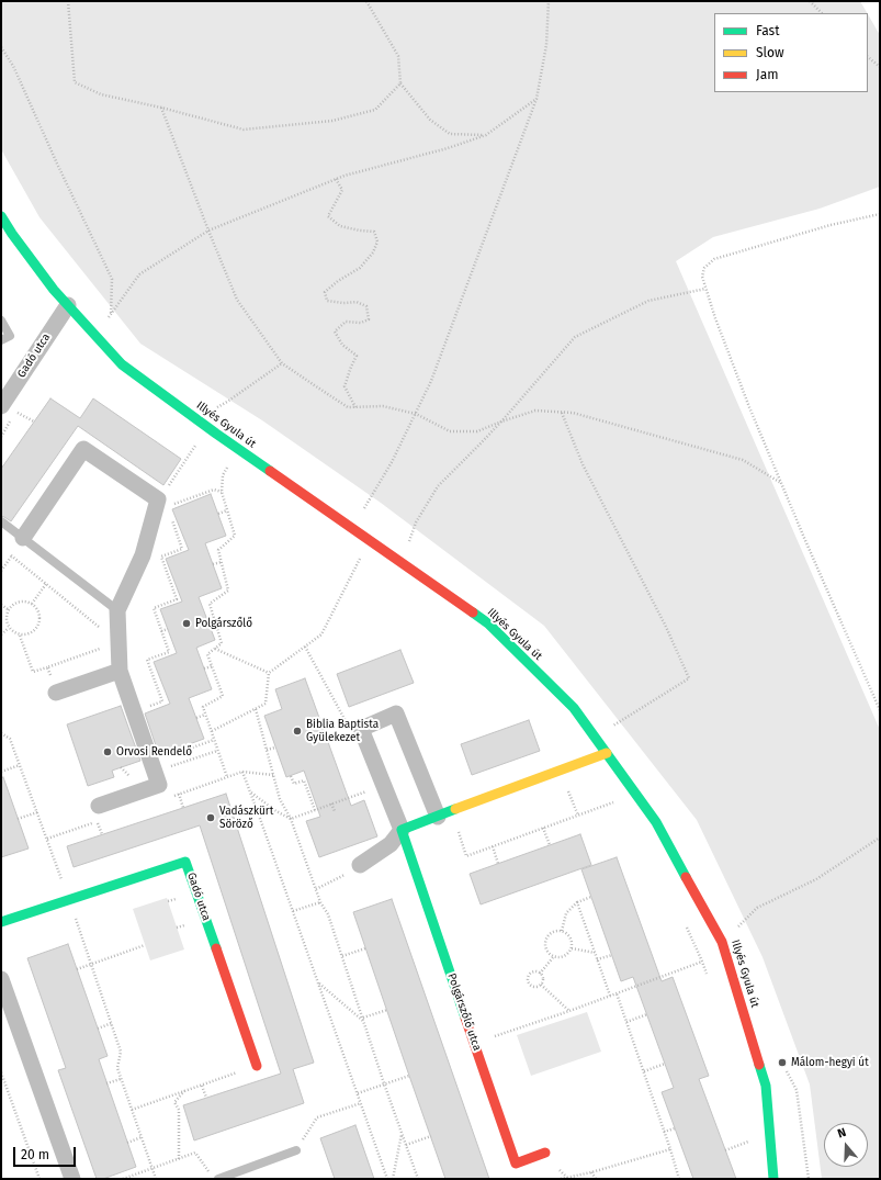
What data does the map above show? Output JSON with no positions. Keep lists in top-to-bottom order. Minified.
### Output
{"streets":{"street":["Gadó utca","Illyés Gyula út","Polgárszőlő utca"]},"crossings":[["Gadó utca","Illyés Gyula út"]],"places":["Polgárszőlő","Biblia Baptista Gyülekezet","Orvosi Rendelő","Vadászkürt Söröző","Málom-hegyi út"],"legend":["Fast","Slow","Jam"],"scale_bar":"20 m","north":"top"}
